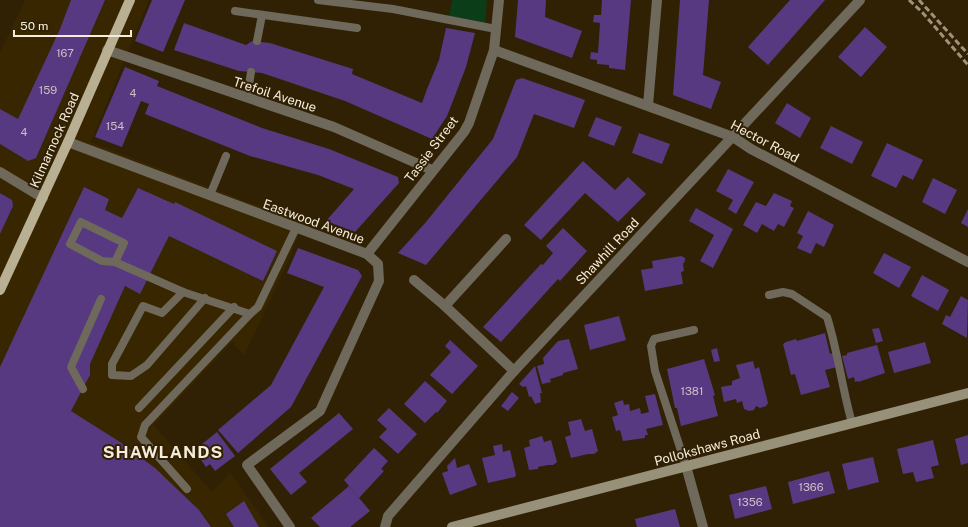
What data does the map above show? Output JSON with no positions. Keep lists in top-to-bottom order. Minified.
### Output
{"streets":{"main road":["Kilmarnock Road"],"street":["Trefoil Avenue","Hector Road","Tassie Street","Eastwood Avenue","Shawhill Road","Pollokshaws Road"]},"crossings":[["Trefoil Avenue","Kilmarnock Road"],["Trefoil Avenue","Tassie Street"],["Kilmarnock Road","Eastwood Avenue"],["Hector Road","Tassie Street"],["Hector Road","Shawhill Road"],["Tassie Street","Eastwood Avenue"]],"districts":["SHAWLANDS"],"house_numbers":["167","159","4","154","4","1381","1366","1356"],"scale_bar":"50 m"}
